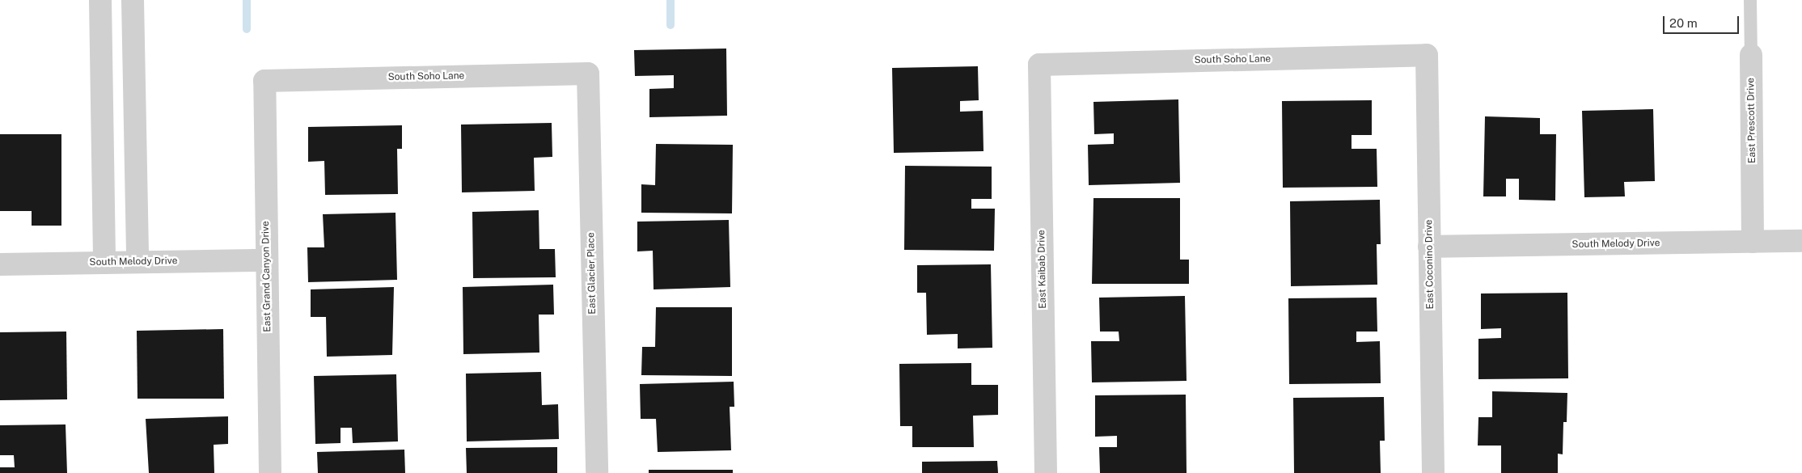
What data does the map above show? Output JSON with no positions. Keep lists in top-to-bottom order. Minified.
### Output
{"streets":{"street":["South Soho Lane","East Prescott Drive","South Melody Drive","East Coconino Drive","East Kaibab Drive","East Glacier Place","East Grand Canyon Drive"]},"crossings":[["South Soho Lane","East Coconino Drive"],["South Soho Lane","East Kaibab Drive"],["South Soho Lane","East Glacier Place"],["South Soho Lane","East Grand Canyon Drive"],["East Prescott Drive","South Melody Drive"],["South Melody Drive","East Coconino Drive"],["South Melody Drive","East Grand Canyon Drive"]],"scale_bar":"20 m"}
